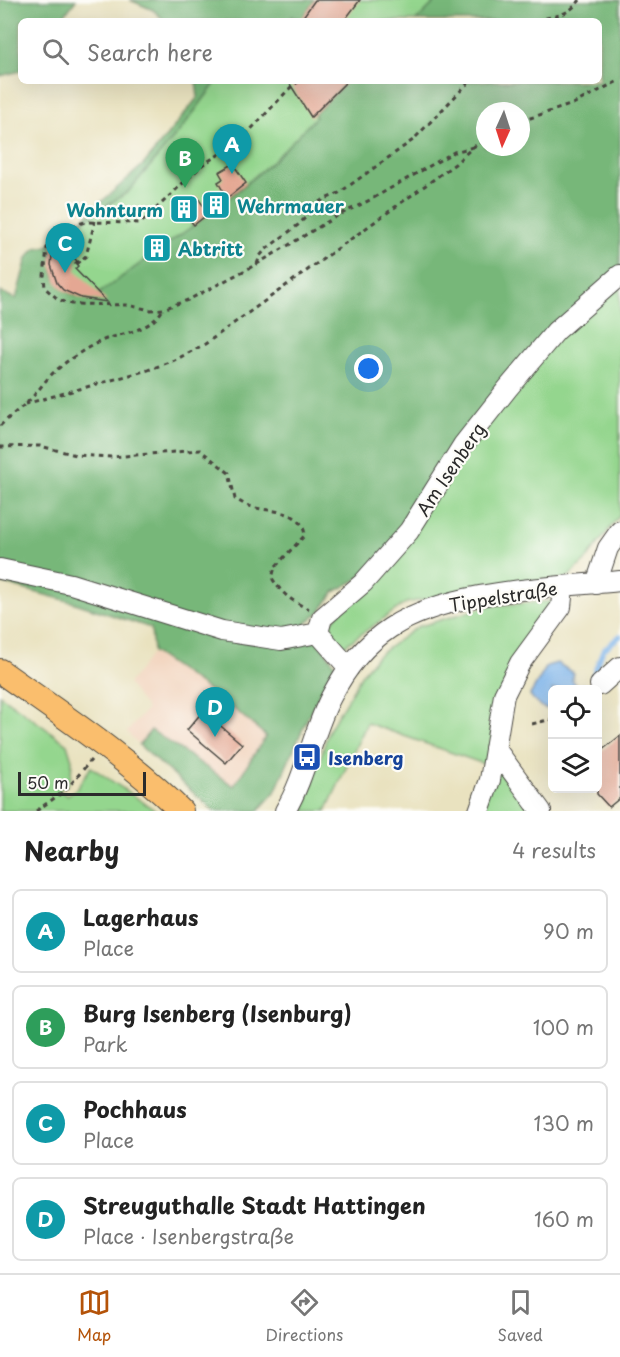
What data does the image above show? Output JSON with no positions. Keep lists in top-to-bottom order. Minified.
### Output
{"streets":{"street":["Am Isenberg","Tippelstraße"]},"places":{"building":["Wehrmauer","Wohnturm","Abtritt"],"bus stop":["Isenberg"]},"scale_bar":"50 m","north":"bottom","page":{"search":"Search here","pins":["A","B","C","D"],"scale":"50 m","heading":["Nearby","4 results"],"list":[{"mark":"A","name":"Lagerhaus","note":"Place","value":"90 m"},{"mark":"B","name":"Burg Isenberg (Isenburg)","note":"Park","value":"100 m"},{"mark":"C","name":"Pochhaus","note":"Place","value":"130 m"},{"mark":"D","name":"Streuguthalle Stadt Hattingen","note":"Place · Isenbergstraße","value":"160 m"}],"nav":["Map","Directions","Saved"]}}
